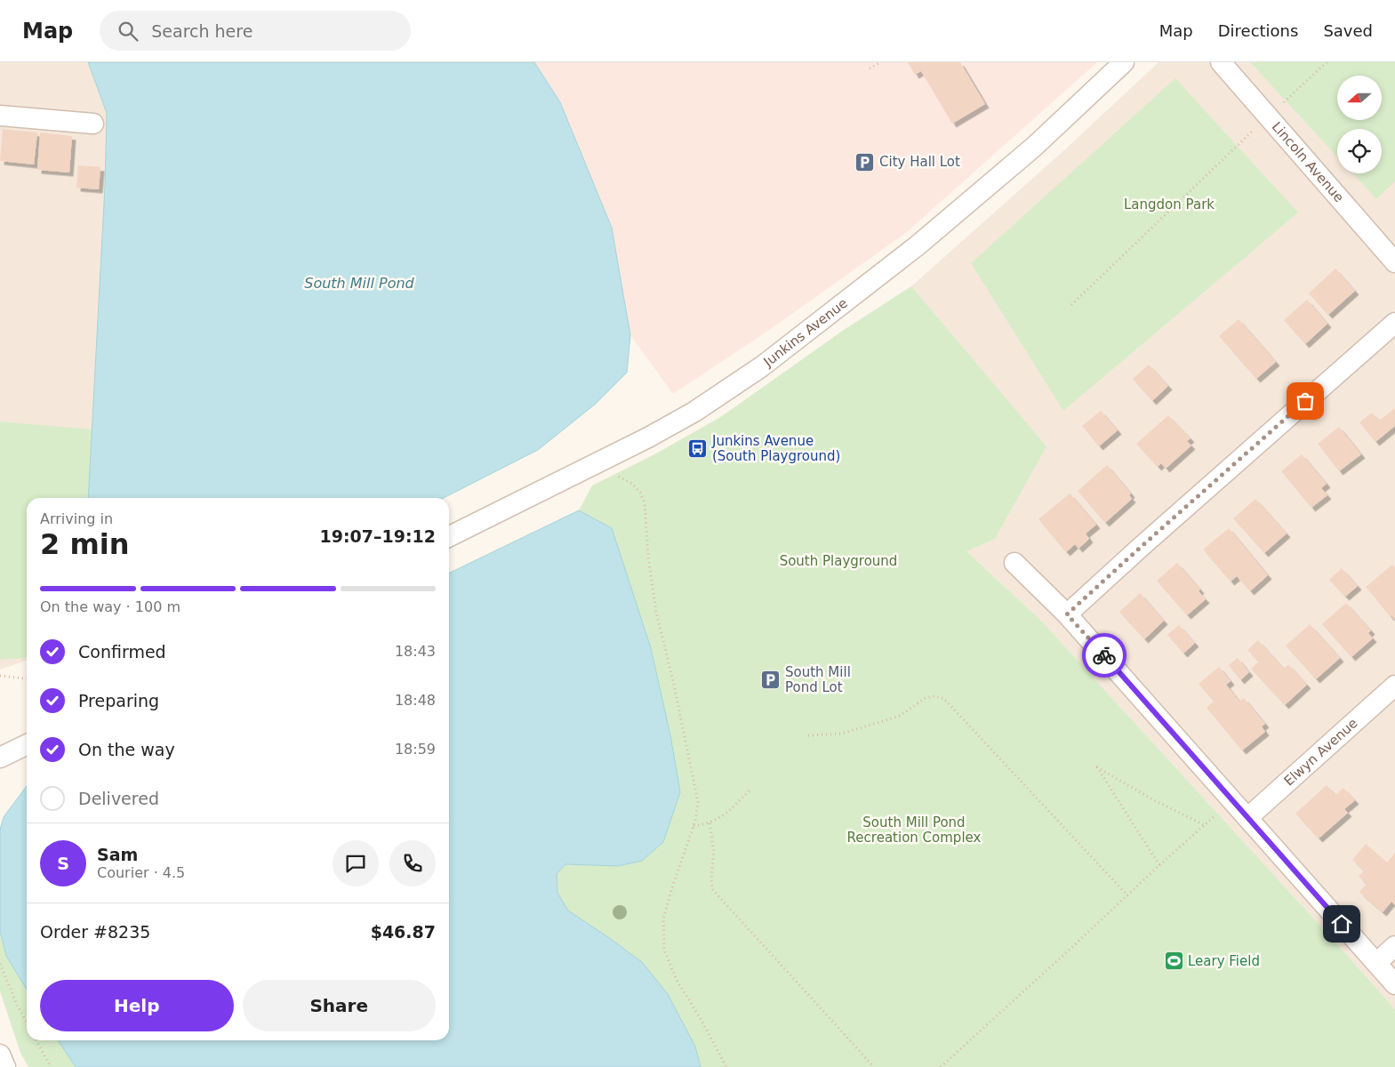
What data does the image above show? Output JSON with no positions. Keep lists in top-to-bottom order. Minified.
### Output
{"streets":{"street":["Lincoln Avenue","Junkins Avenue","Elwyn Avenue"]},"water":["South Mill Pond"],"parks":["Langdon Park","South Playground","South Mill Pond Recreation Complex"],"places":{"parking":["City Hall Lot","South Mill Pond Lot"],"bus stop":["Junkins Avenue (South Playground)"],"sports":["Leary Field"]},"north":"left","page":{"header":"Map","search":"Search here","nav":["Map","Directions","Saved"],"heading":["2 min","Arriving in","19:07–19:12"],"panel":["Sam","Courier · 4.5","Order #8235","$46.87"],"bar":"On the way · 100 m","list":[["Confirmed","18:43"],["Preparing","18:48"],["On the way","18:59"],"Delivered"],"round":"S","buttons":["Help","Share"]}}
